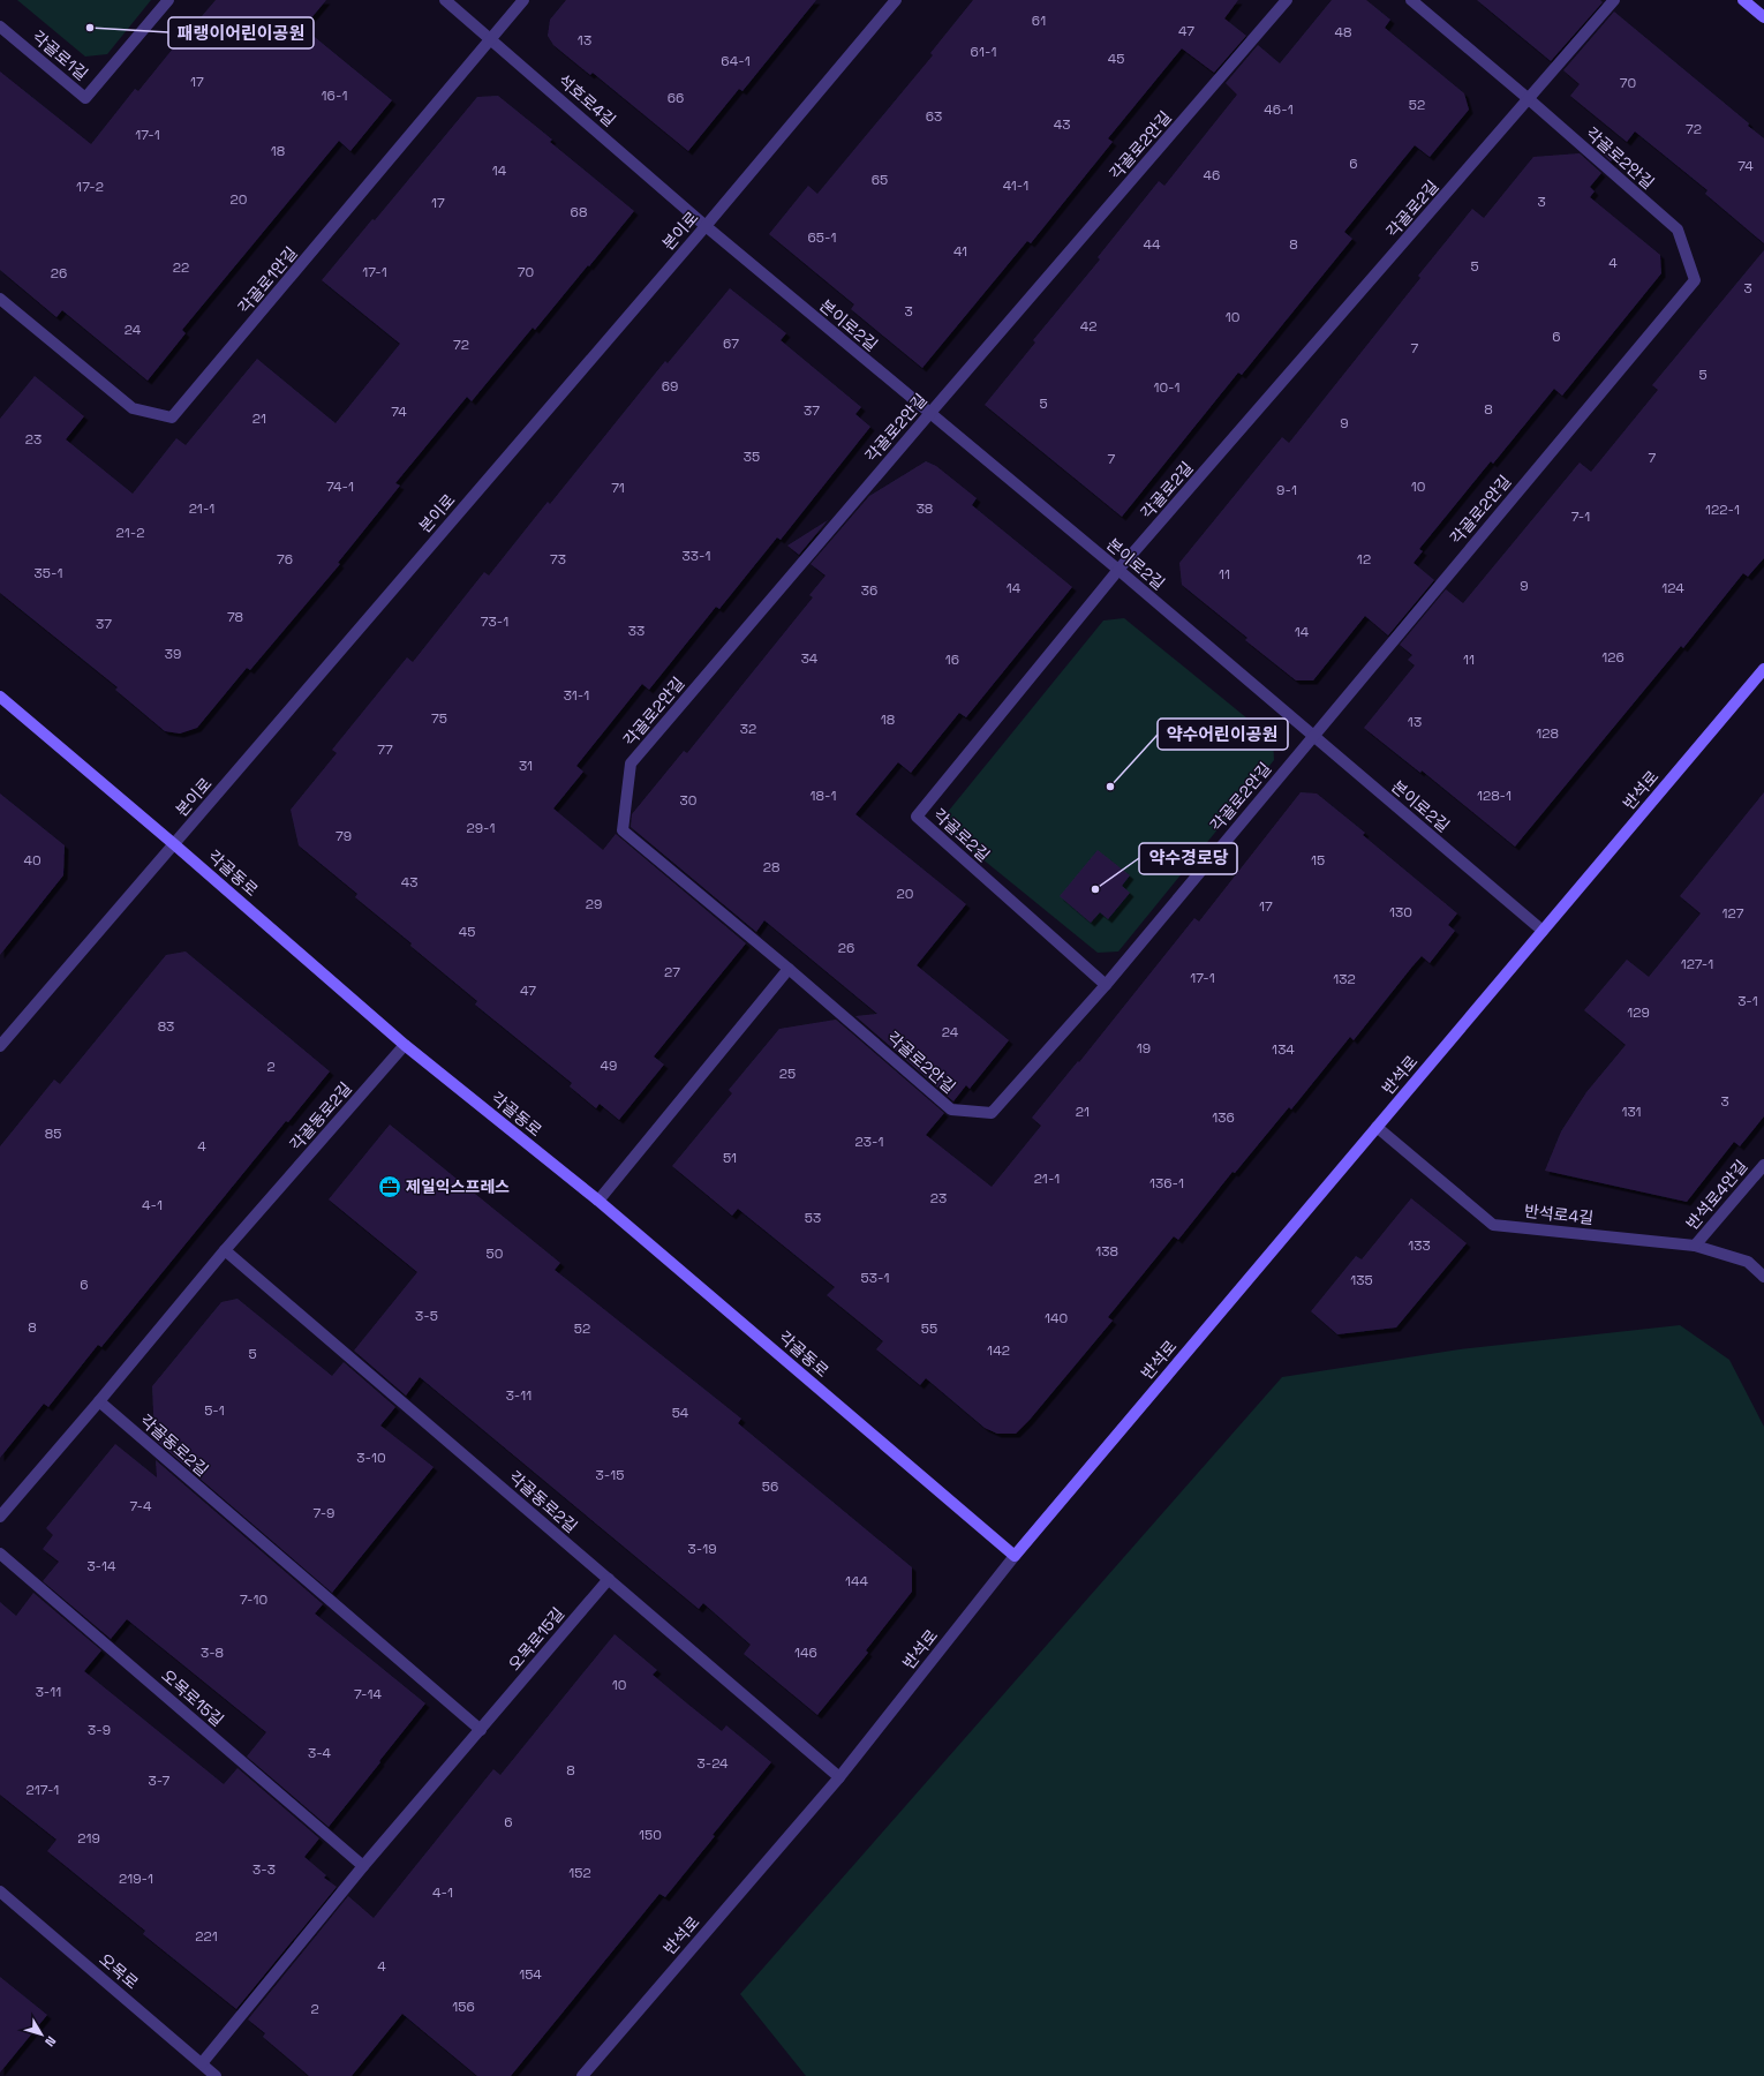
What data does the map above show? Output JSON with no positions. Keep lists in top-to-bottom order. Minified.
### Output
{"streets":{"street":["각골로1길","석호로4길","각골로2안길","각골로2길","본이로","각골로1안길","본이로2길","반석로","각골동로","각골동로2길","반석로4안길","반석로4길","오목로15길","오목로"]},"crossings":[["석호로4길","본이로"],["석호로4길","각골로1안길"],["석호로4길","본이로2길"],["각골로2안길","각골로2길"],["각골로2안길","본이로2길"],["각골로2길","본이로2길"],["본이로","본이로2길"],["본이로","각골동로"],["본이로2길","반석로"],["반석로","각골동로"],["반석로","각골동로2길"],["반석로","반석로4길"],["각골동로","각골동로2길"],["각골동로2길","오목로15길"],["반석로4안길","반석로4길"],["오목로15길","오목로"]],"places":{"other":["패랭이어린이공원","약수어린이공원","약수경로당"],"office":["제일익스프레스"]},"house_numbers":["61","47","48","13","61-1","45","64-1","17","70","16-1","66","52","46-1","63","43","72","17-1","18","6","74","14","46","65","41-1","17-2","20","3","17","68","65-1","44","8","41","4","5","22","17-1","70","26","3","3","10","42","24","6","67","72","7","5","69","10-1","5","8","37","74","21","9","23","35","7","7","74-1","10","71","9-1","21-1","38","122-1","7-1","21-2","33-1","76","73","12","35-1","11","9","14","124","36","78","73-1","37","33","14","39","126","34","16","11","31-1","75","18","13","32","128","77","31","18-1","128-1","30","29-1","79","40","15","28","43","20","29","17","130","127","45","26","127-1","27","17-1","132","47","3-1","129","83","24","19","134","49","2","25","3","21","131","136","85","23-1","4","51","21-1","136-1","23","4-1","53","133","138","50","53-1","135","6","3-5","140","8","52","55","142","5","3-11","5-1","54","3-10","3-15","56","7-4","7-9","3-19","3-14","144","7-10","3-8","146","10","3-11","7-14","3-9","3-4","3-24","8","3-7","217-1","6","150","219","3-3","152","219-1","4-1","221","4","154","156","2"],"north":"bottom right"}
